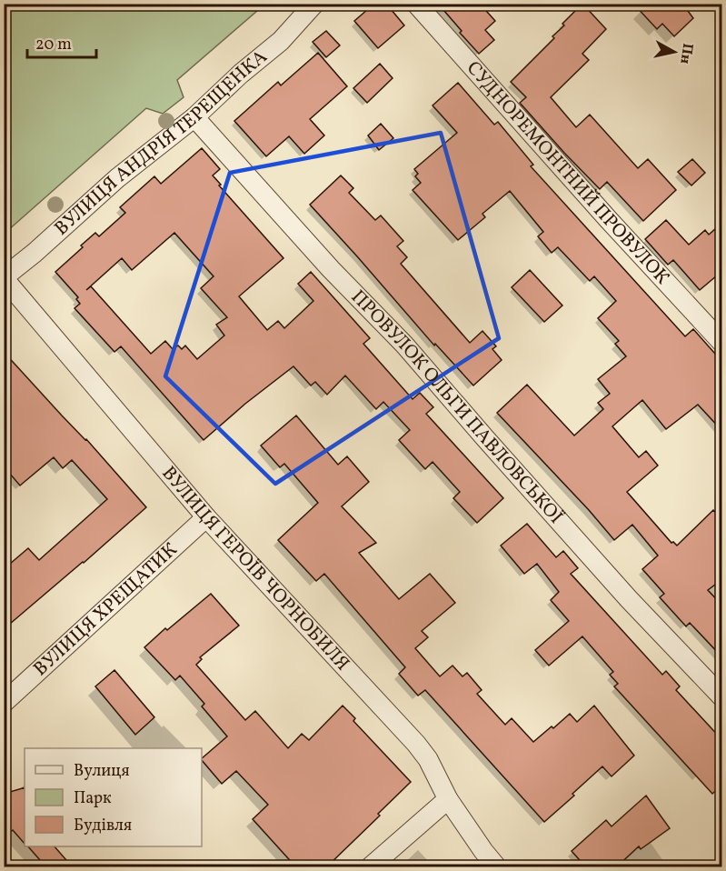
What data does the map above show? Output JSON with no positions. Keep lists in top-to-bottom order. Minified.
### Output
{"streets":{"street":["ВУЛИЦЯ АНДРІЯ ТЕРЕЩЕНКА","СУДНОРЕМОНТНИЙ ПРОВУЛОК","ПРОВУЛОК ОЛЬГИ ПАВЛОВСЬКОЇ","ВУЛИЦЯ ГЕРОЇВ ЧОРНОБИЛЯ","ВУЛИЦЯ ХРЕЩАТИК"]},"crossings":[["ВУЛИЦЯ АНДРІЯ ТЕРЕЩЕНКА","ПРОВУЛОК ОЛЬГИ ПАВЛОВСЬКОЇ"],["ВУЛИЦЯ АНДРІЯ ТЕРЕЩЕНКА","ВУЛИЦЯ ГЕРОЇВ ЧОРНОБИЛЯ"],["ВУЛИЦЯ ГЕРОЇВ ЧОРНОБИЛЯ","ВУЛИЦЯ ХРЕЩАТИК"]],"legend":["Вулиця","Парк","Будівля"],"scale_bar":"20 m","north":"right"}
